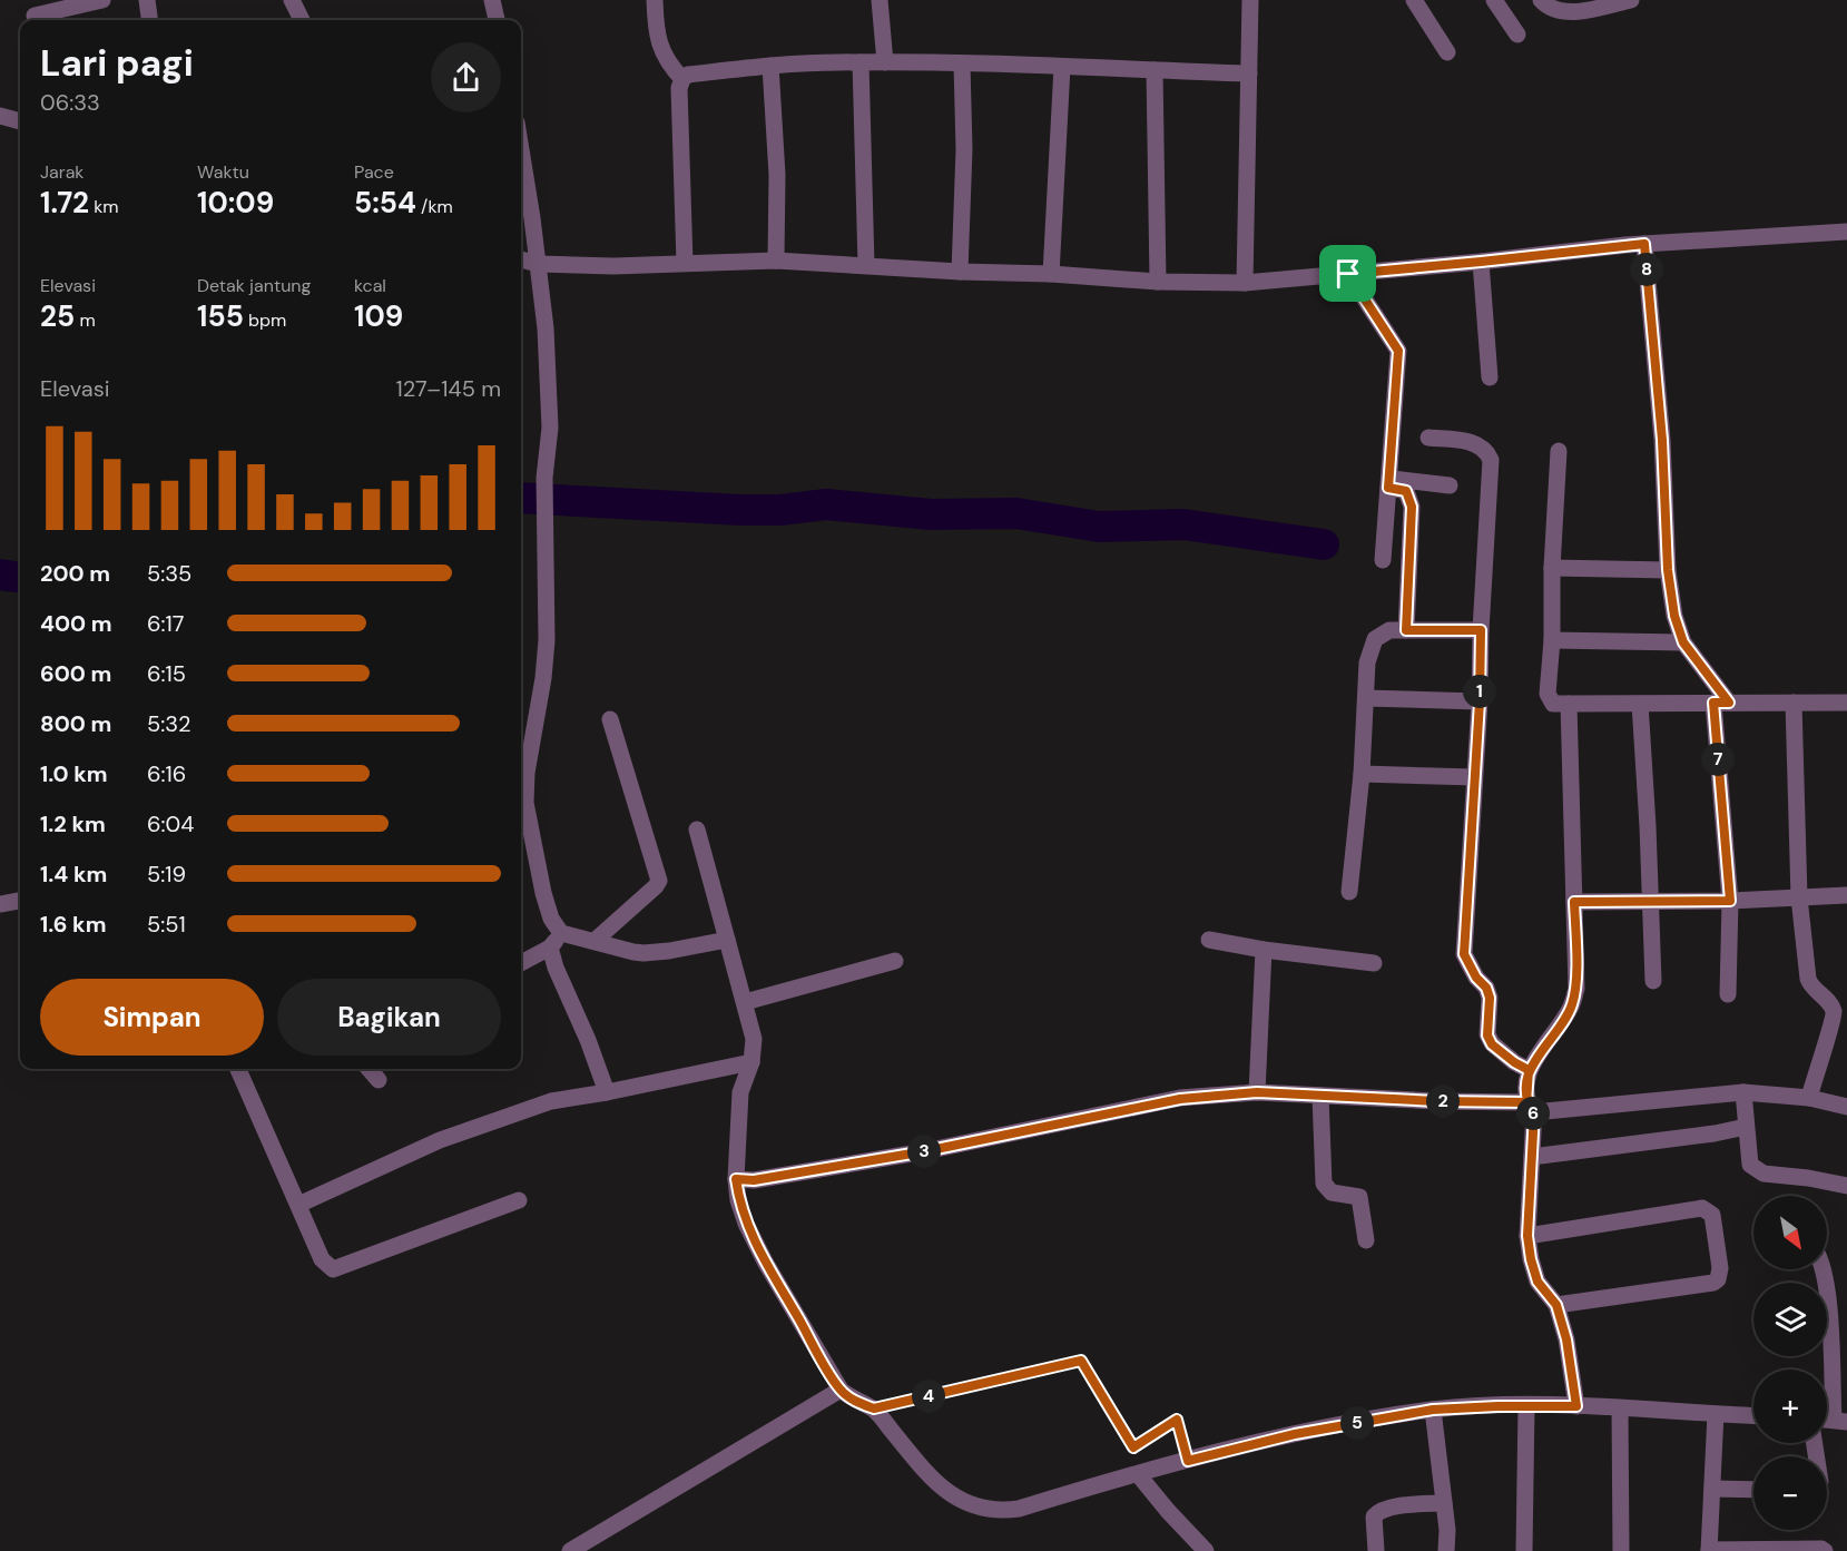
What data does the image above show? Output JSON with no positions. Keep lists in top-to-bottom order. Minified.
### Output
{"north":"bottom right","page":{"heading":["Lari pagi","06:33"],"stats":[["Jarak","1.72 km"],["Waktu","10:09"],["Pace","5:54 /km"],["Elevasi","25 m"],["Detak jantung","155 bpm"],["kcal","109"]],"pins":["8","1","7","2","6","3","4","5"],"chart":["Elevasi","127–145 m"],"list":[{"name":"200 m","note":"5:35"},{"name":"400 m","note":"6:17"},{"name":"600 m","note":"6:15"},{"name":"800 m","note":"5:32"},{"name":"1.0 km","note":"6:16"},{"name":"1.2 km","note":"6:04"},{"name":"1.4 km","note":"5:19"},{"name":"1.6 km","note":"5:51"}],"buttons":["Simpan","Bagikan"],"map_buttons":["+","−"]}}
